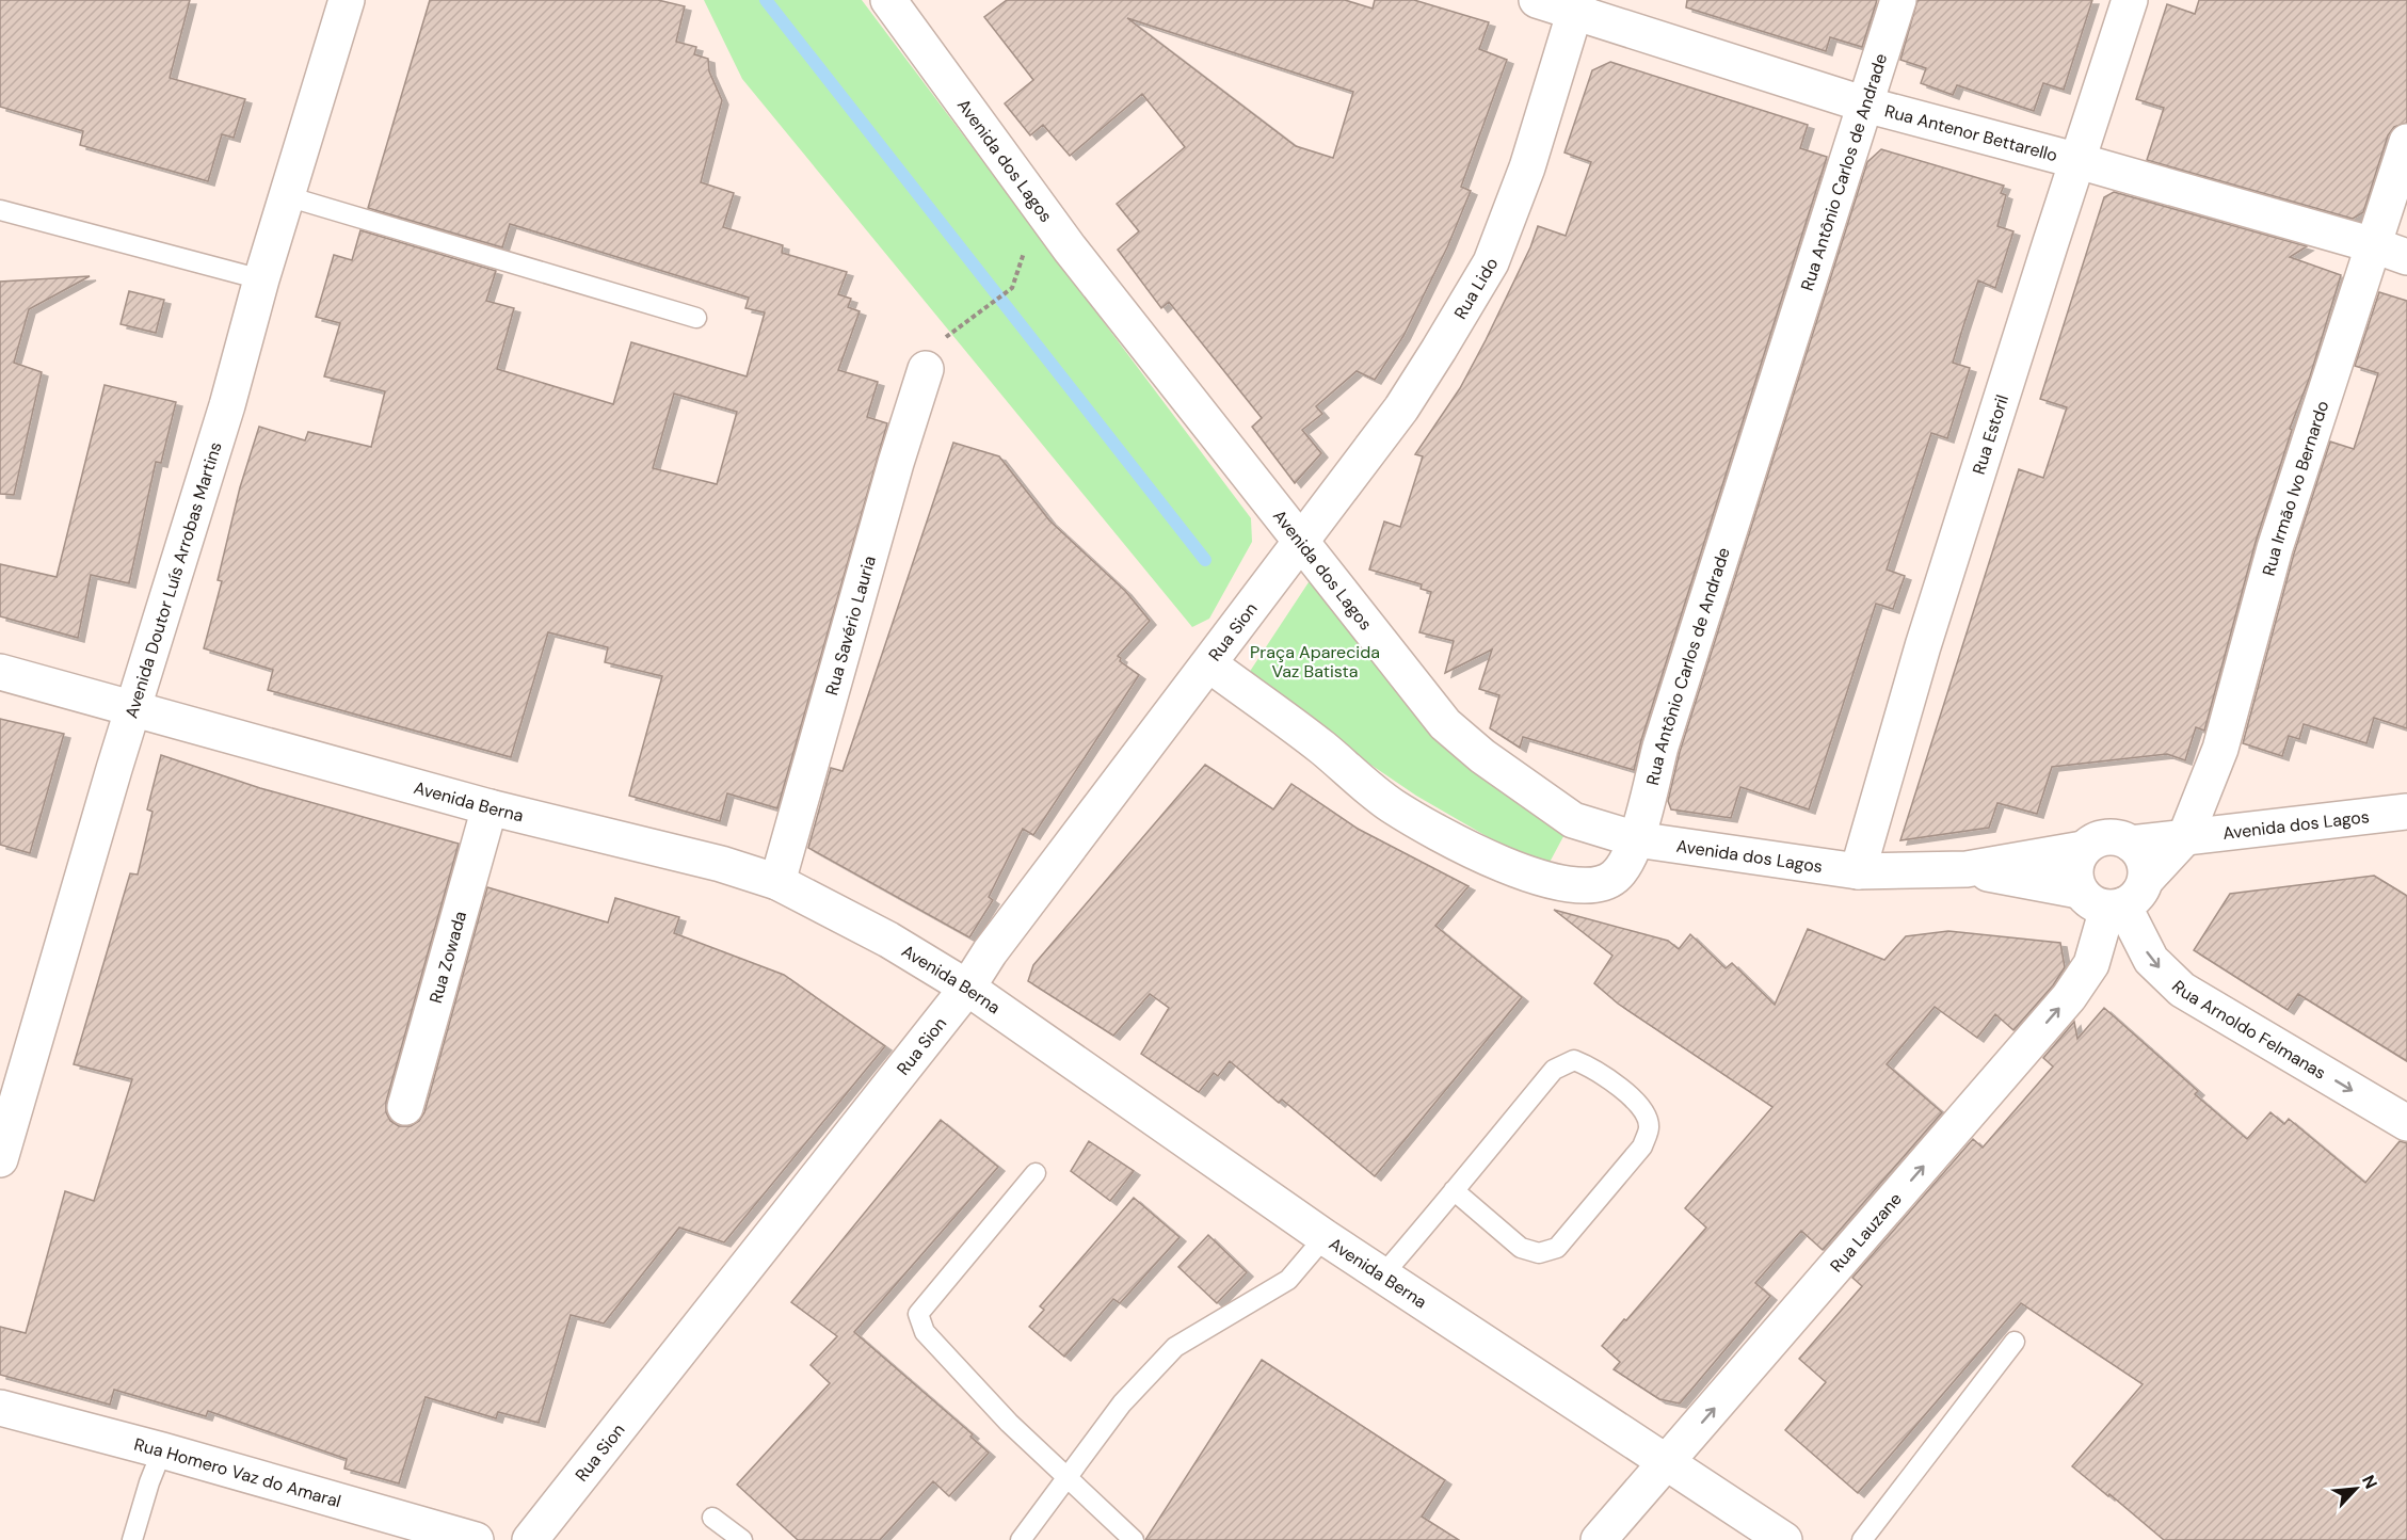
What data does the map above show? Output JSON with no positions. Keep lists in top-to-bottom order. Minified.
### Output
{"streets":{"street":["Rua Antenor Bettarello","Avenida dos Lagos","Rua Antônio Carlos de Andrade","Rua Lido","Rua Estoril","Rua Irmão Ivo Bernardo","Avenida Doutor Luís Arrobas Martins","Rua Savério Lauria","Rua Sion","Avenida Berna","Rua Zowada","Rua Arnoldo Felmanas","Rua Lauzane","Rua Homero Vaz do Amaral"]},"crossings":[["Rua Antenor Bettarello","Rua Antônio Carlos de Andrade"],["Rua Antenor Bettarello","Rua Lido"],["Rua Antenor Bettarello","Rua Estoril"],["Rua Antenor Bettarello","Rua Irmão Ivo Bernardo"],["Avenida dos Lagos","Rua Antônio Carlos de Andrade"],["Avenida dos Lagos","Rua Lido"],["Avenida dos Lagos","Rua Estoril"],["Avenida dos Lagos","Rua Irmão Ivo Bernardo"],["Avenida dos Lagos","Rua Sion"],["Avenida dos Lagos","Rua Arnoldo Felmanas"],["Avenida dos Lagos","Rua Lauzane"],["Rua Antônio Carlos de Andrade","Rua Sion"],["Rua Lido","Rua Sion"],["Avenida Doutor Luís Arrobas Martins","Avenida Berna"],["Rua Savério Lauria","Avenida Berna"],["Rua Sion","Avenida Berna"],["Avenida Berna","Rua Zowada"],["Avenida Berna","Rua Lauzane"],["Rua Arnoldo Felmanas","Rua Lauzane"]],"one_way":["Rua Arnoldo Felmanas","Rua Lauzane"],"parks":["Praça Aparecida Vaz Batista"],"north":"top right"}
